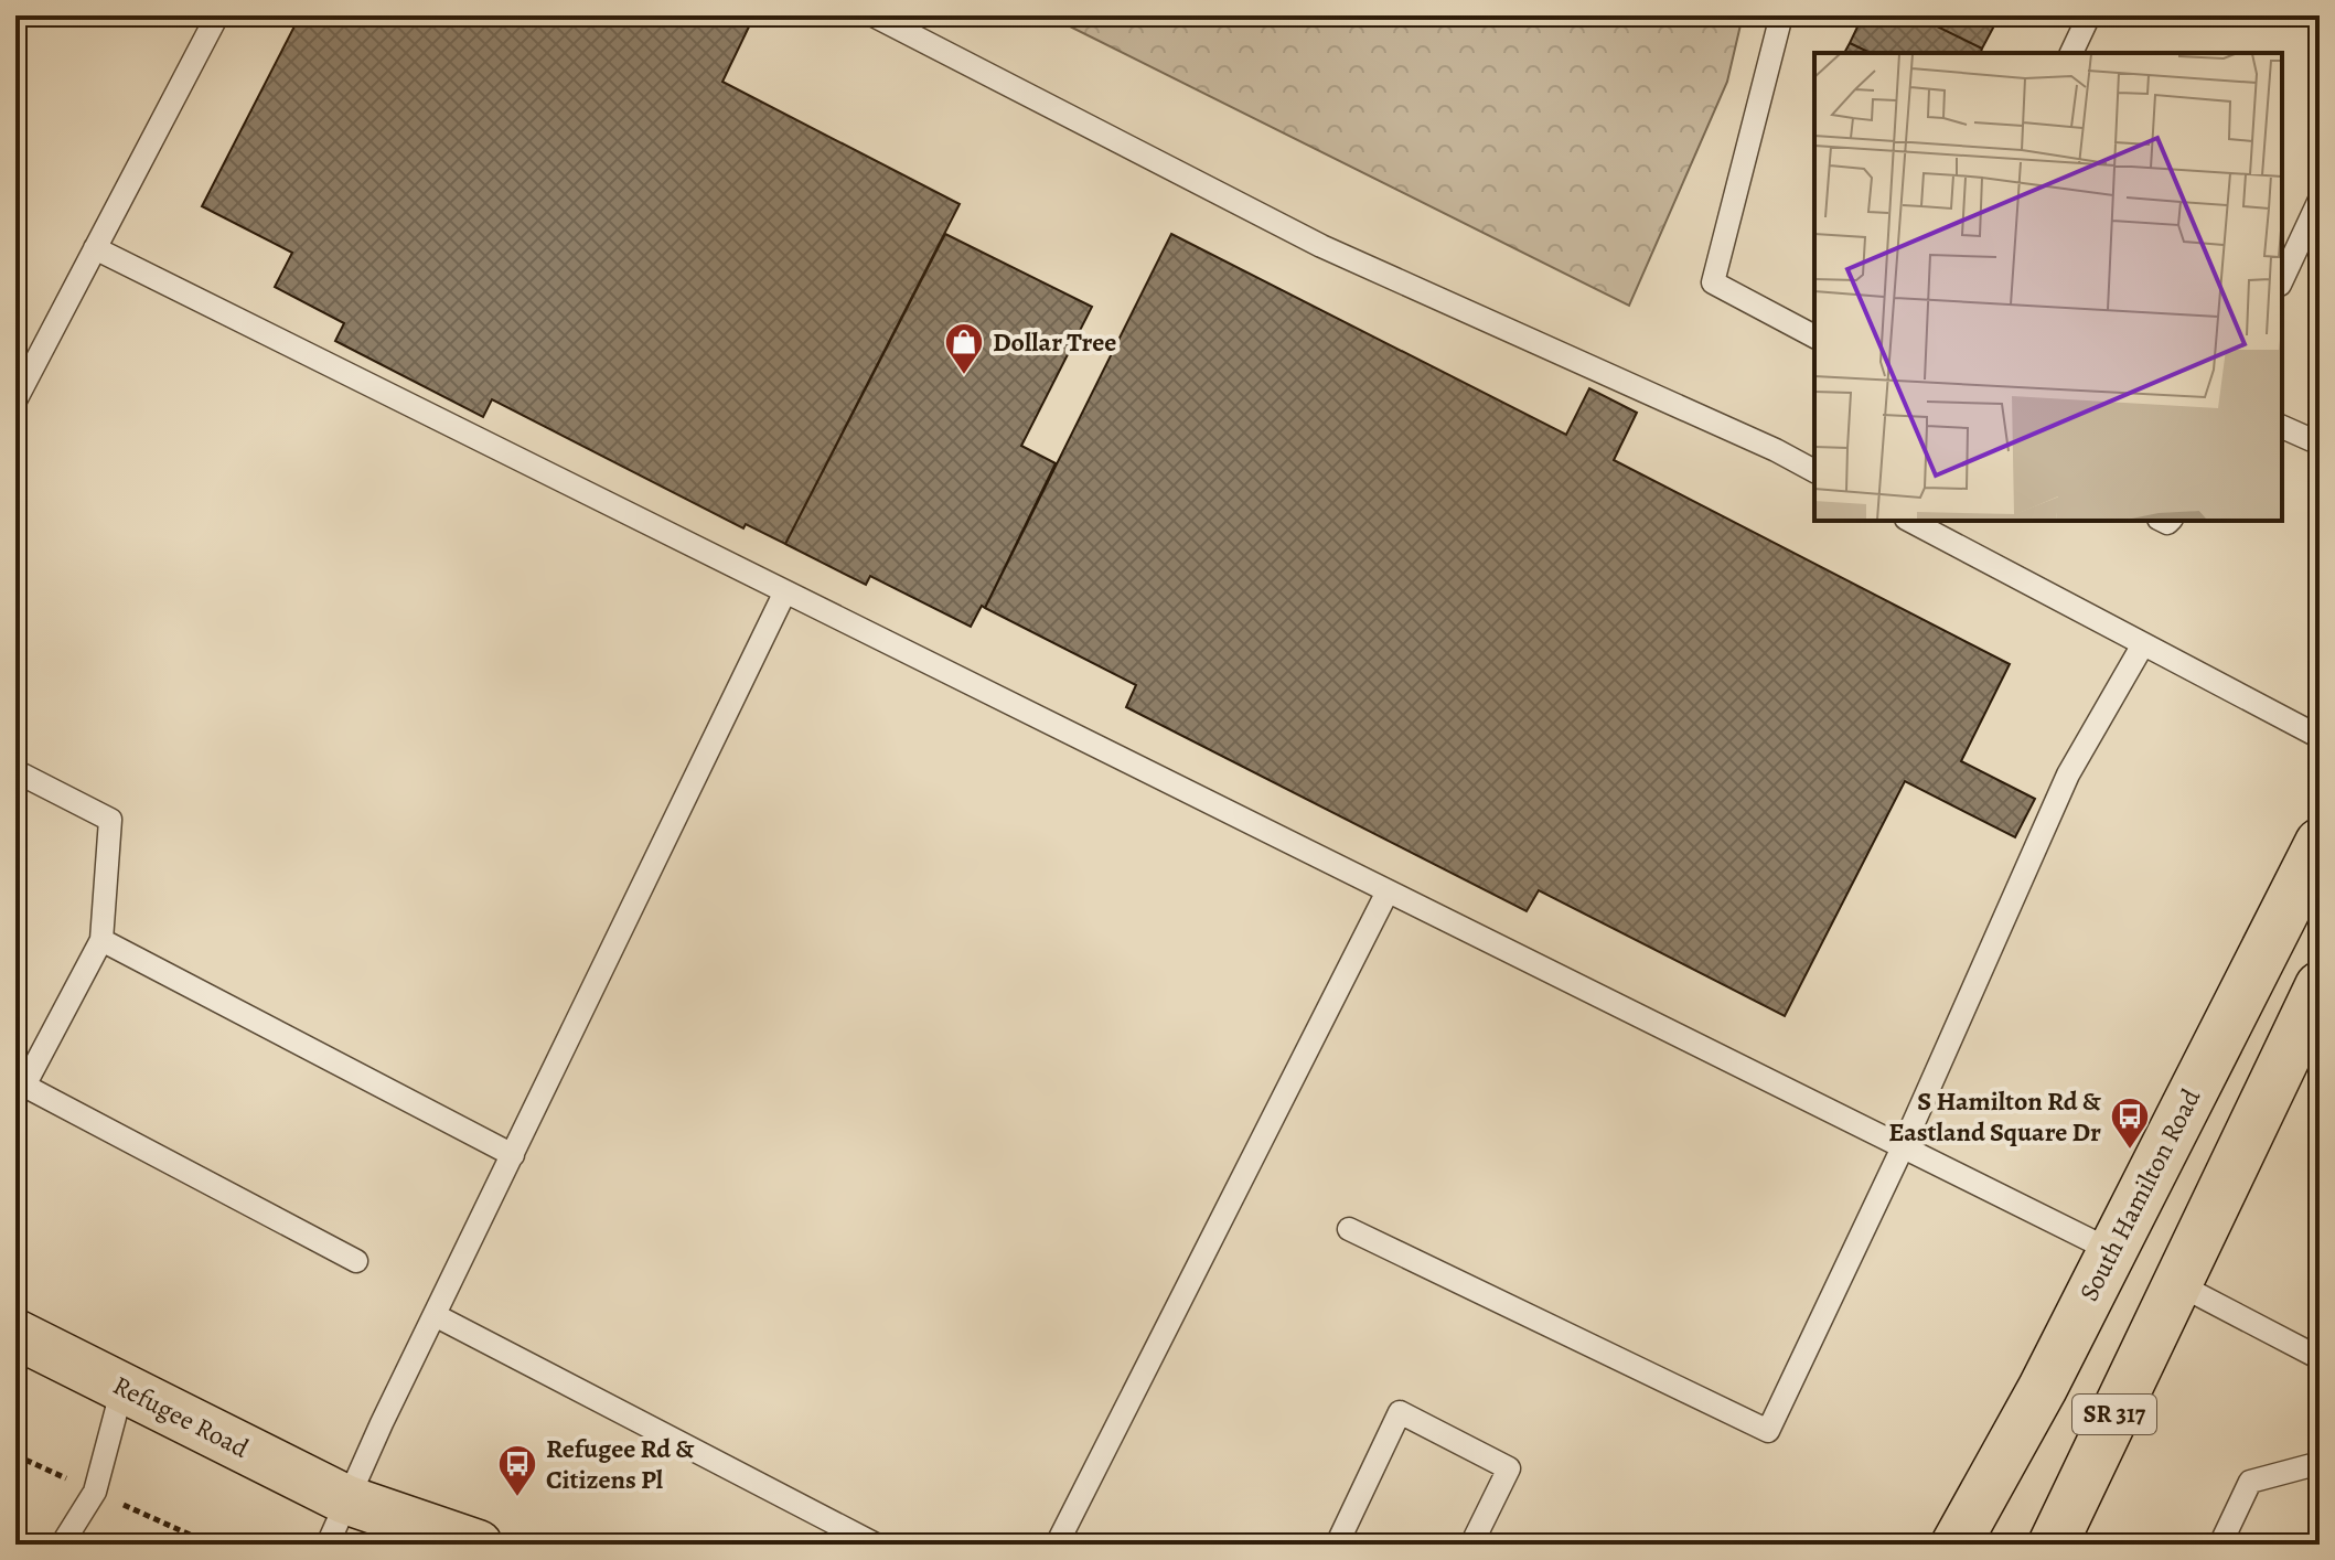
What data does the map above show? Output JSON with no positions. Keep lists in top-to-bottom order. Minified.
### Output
{"streets":{"main road":["South Hamilton Road","SR 317","Refugee Road"]},"places":{"shop":["Dollar Tree"],"bus stop":["S Hamilton Rd & Eastland Square Dr","Refugee Rd & Citizens Pl"]}}
